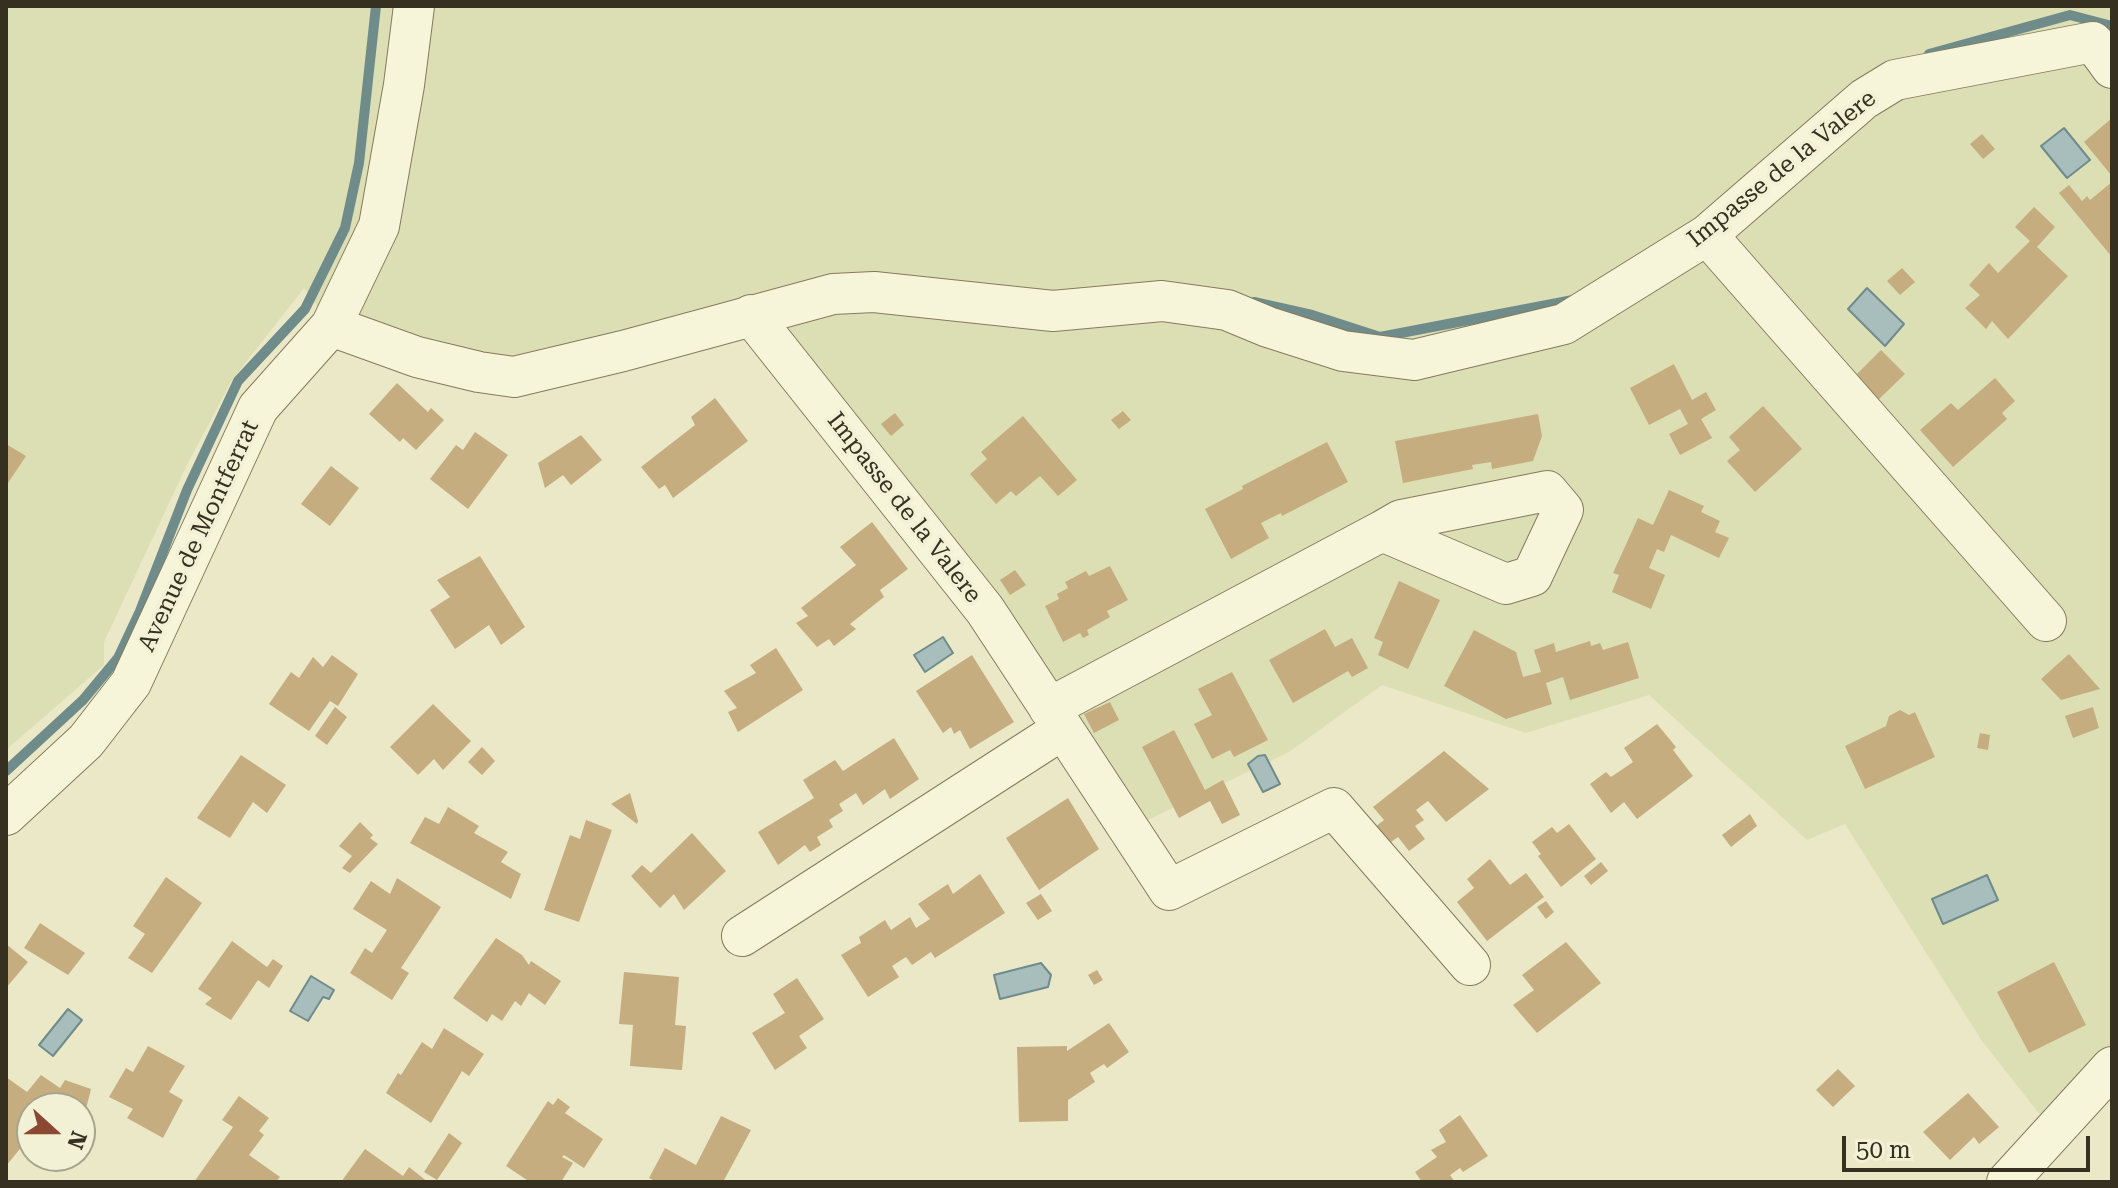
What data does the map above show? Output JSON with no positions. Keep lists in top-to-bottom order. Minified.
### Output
{"streets":{"street":["Impasse de la Valere","Avenue de Montferrat"]},"crossings":[["Impasse de la Valere","Avenue de Montferrat"]],"scale_bar":"50 m","north":"right"}
